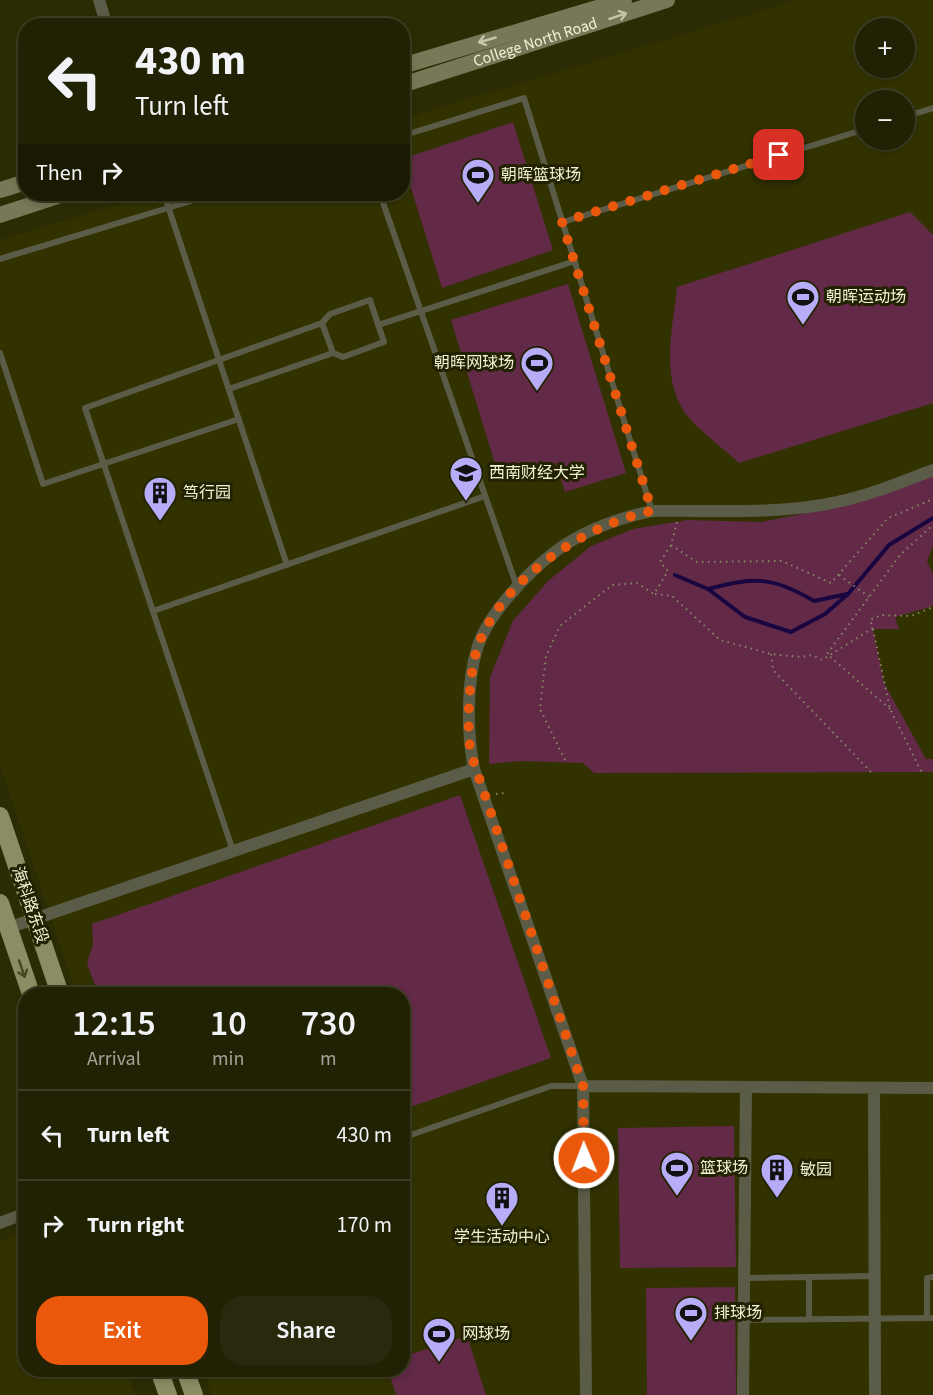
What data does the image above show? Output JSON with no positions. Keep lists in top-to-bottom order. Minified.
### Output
{"streets":{"main road":["College North Road","海科路东段"]},"places":{"sports":["朝晖篮球场","朝晖运动场","朝晖网球场","篮球场","排球场","网球场"],"school or university":["西南财经大学"],"building":["笃行园","敏园","学生活动中心"]},"page":{"map_buttons":["+","−"],"turn":["430 m","Turn left"],"then":"Then","eta":["12:15","Arrival","10","min","730","m"],"list":[{"name":"Turn left","value":"430 m"},{"name":"Turn right","value":"170 m"}],"buttons":["Exit","Share"]}}
